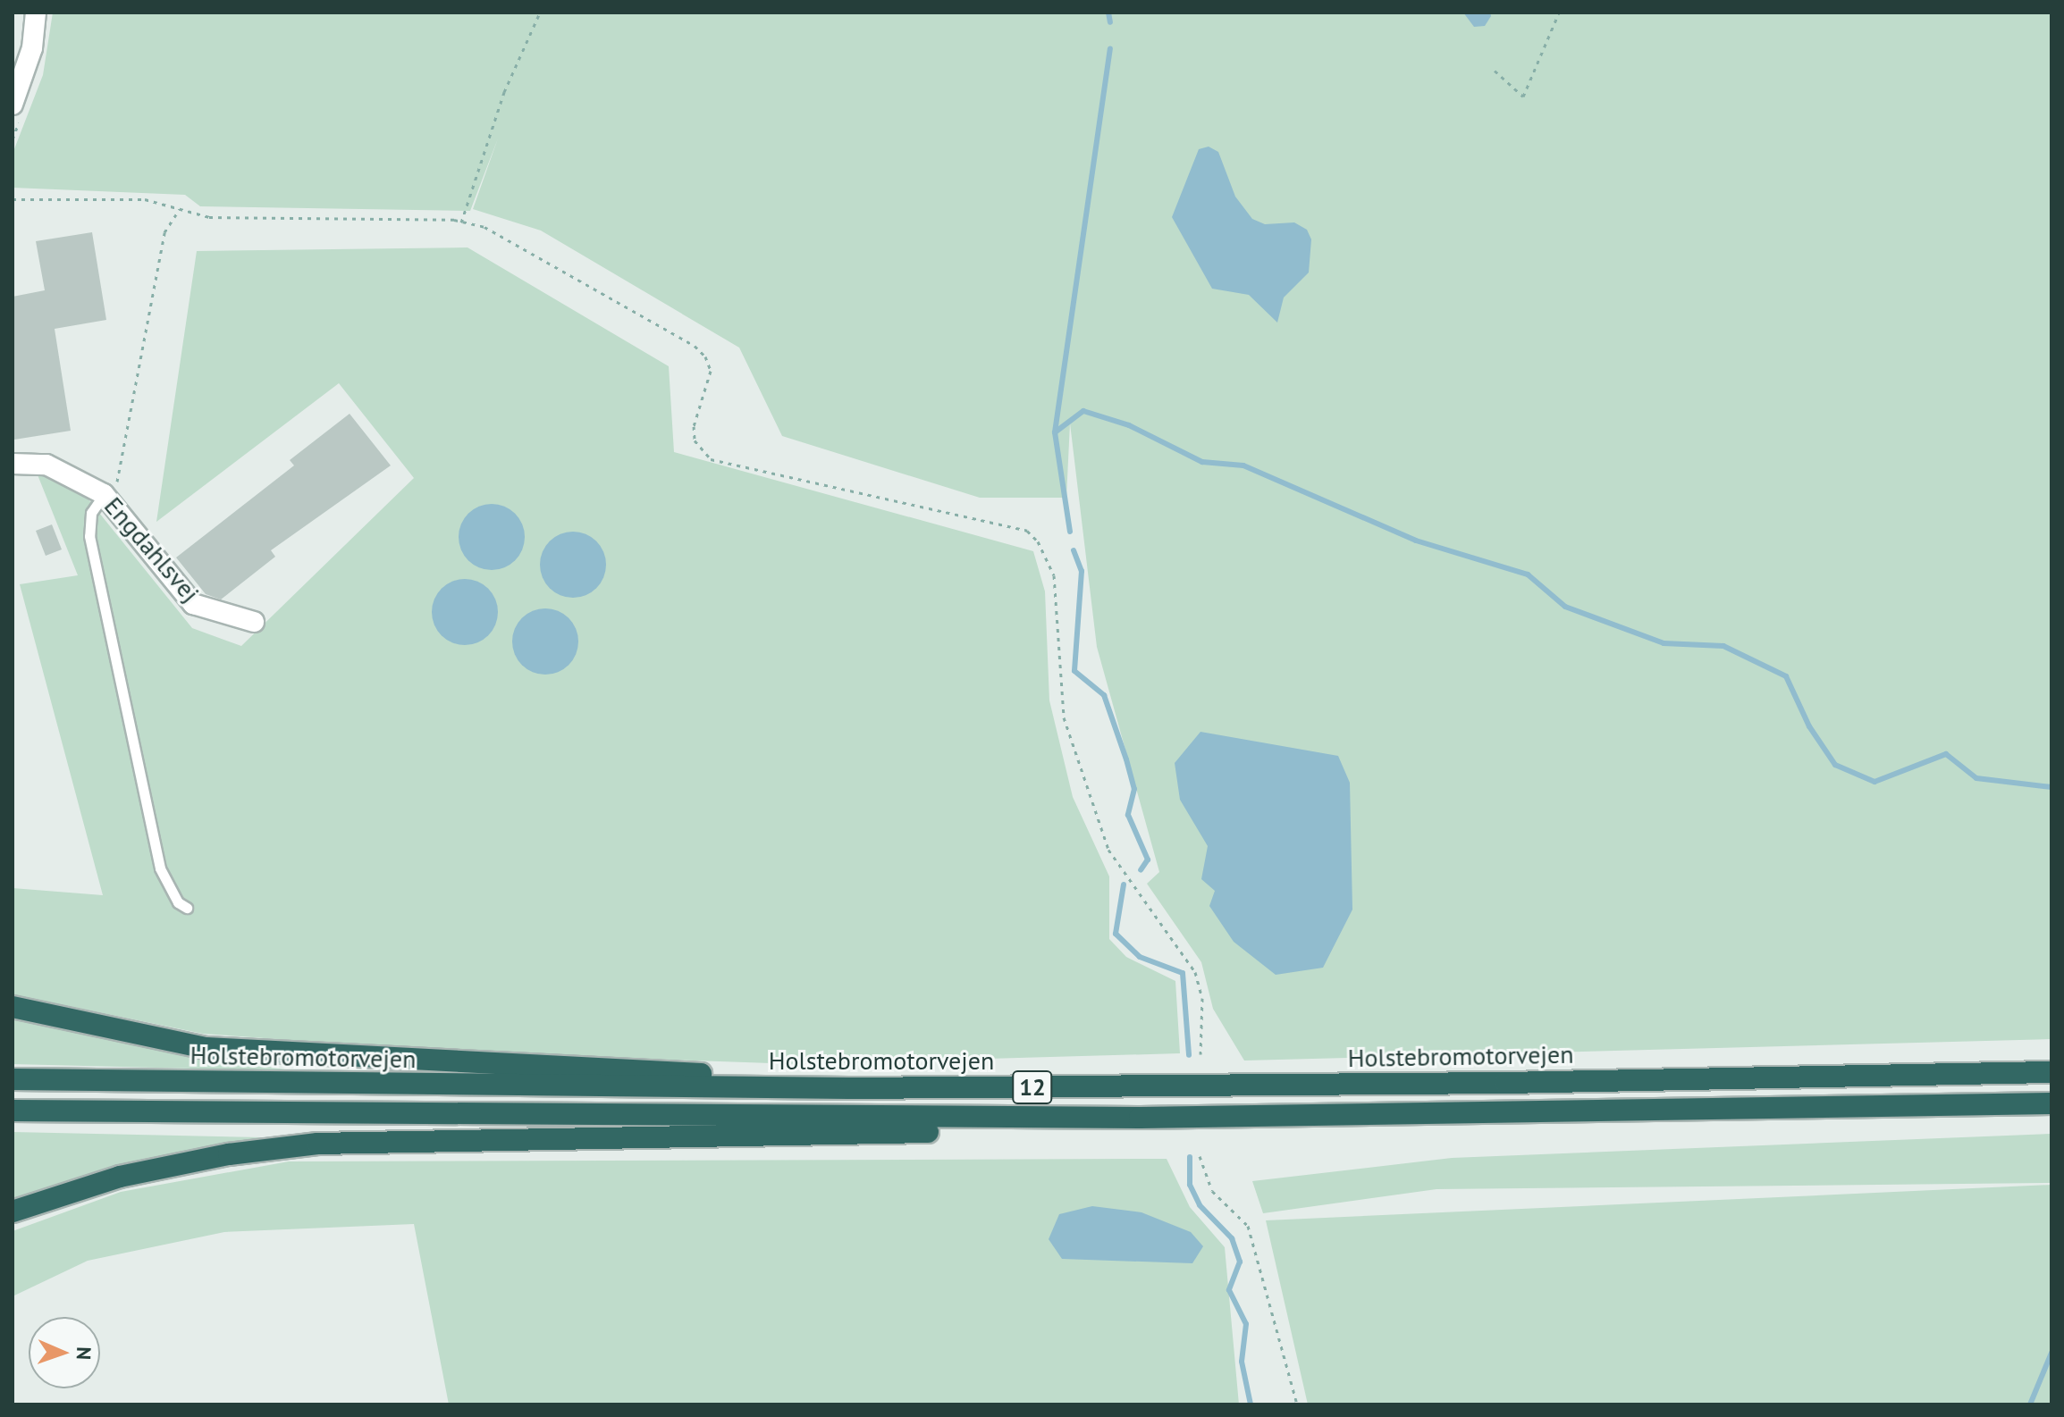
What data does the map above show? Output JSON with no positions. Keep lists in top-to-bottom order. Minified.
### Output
{"streets":{"highway":["Holstebromotorvejen","12"],"street":["Engdahlsvej"]},"north":"right"}
